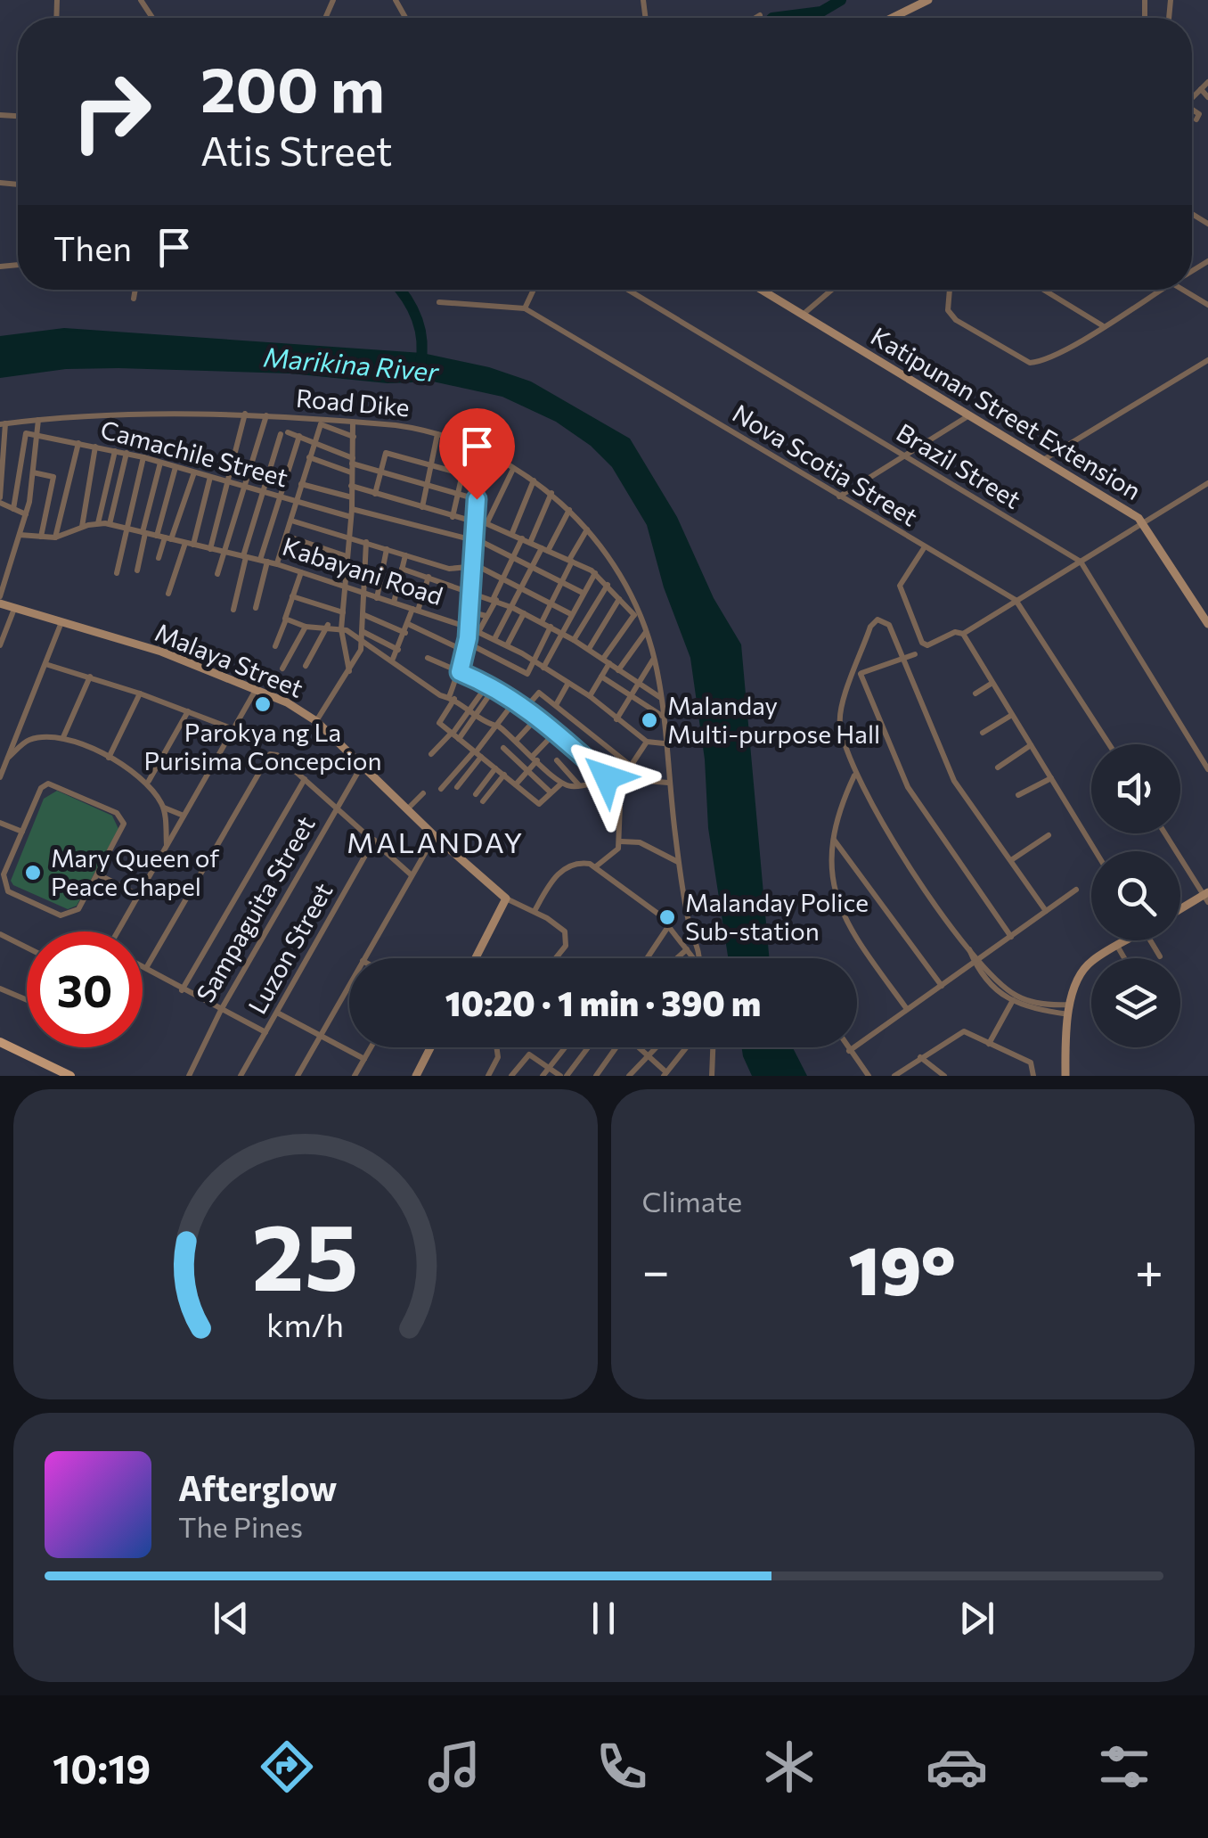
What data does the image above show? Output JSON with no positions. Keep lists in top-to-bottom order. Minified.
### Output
{"streets":{"street":["Road Dike","Katipunan Street Extension","Camachile Street","Nova Scotia Street","Brazil Street","Kabayani Road","Malaya Street","Sampaguita Street","Luzon Street"]},"crossings":[["Malaya Street","Sampaguita Street"]],"districts":["MALANDAY"],"water":["Marikina River"],"places":["Parokya ng La Purisima Concepcion","Malanday Multi-purpose Hall","Mary Queen of Peace Chapel","Malanday Police Sub-station"],"page":{"turn":["200 m","Atis Street"],"then":"Then","limit":"30","trip":"10:20 · 1 min · 390 m","tile":"Climate","heat":["−","19°","+"],"song":["Afterglow","The Pines"],"tabs":"10:19","gauge":["25","km/h"]}}
